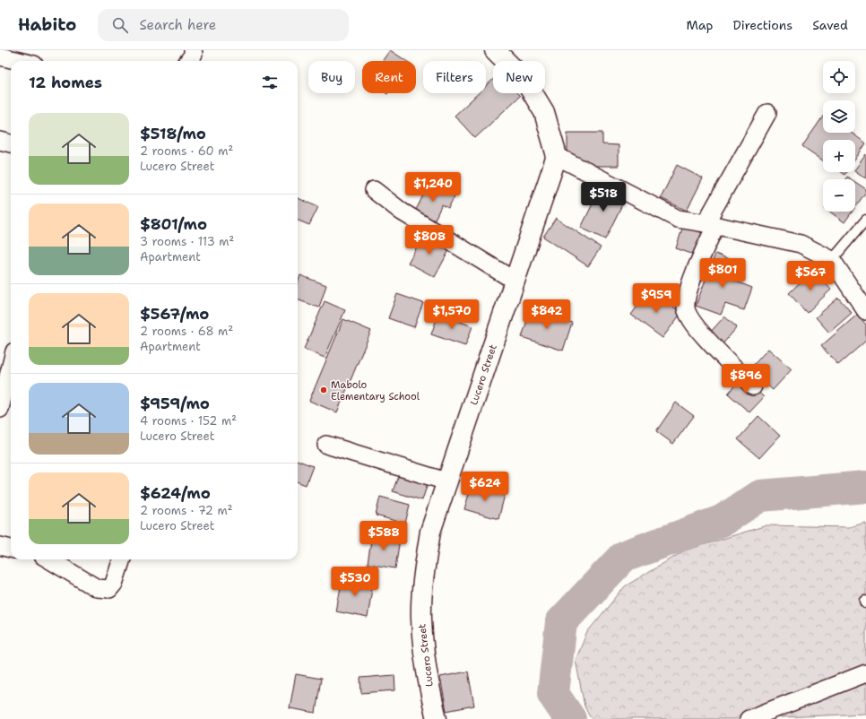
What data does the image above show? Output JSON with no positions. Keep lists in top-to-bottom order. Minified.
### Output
{"streets":{"street":["Lucero Street"]},"places":["Mabolo Elementary School"],"page":{"header":"Habito","search":"Search here","nav":["Map","Directions","Saved"],"map_buttons":["+","−"],"chip":["Buy","Rent","Filters","New"],"heading":"12 homes","list":[{"name":"$518/mo","note":"2 rooms · 60 m² · Lucero Street"},{"name":"$801/mo","note":"3 rooms · 113 m² · Apartment"},{"name":"$567/mo","note":"2 rooms · 68 m² · Apartment"},{"name":"$959/mo","note":"4 rooms · 152 m² · Lucero Street"},{"name":"$624/mo","note":"2 rooms · 72 m² · Lucero Street"}],"price":["$1,240","$518","$808","$801","$567","$959","$1,570","$842","$896","$624","$588","$530"]}}
